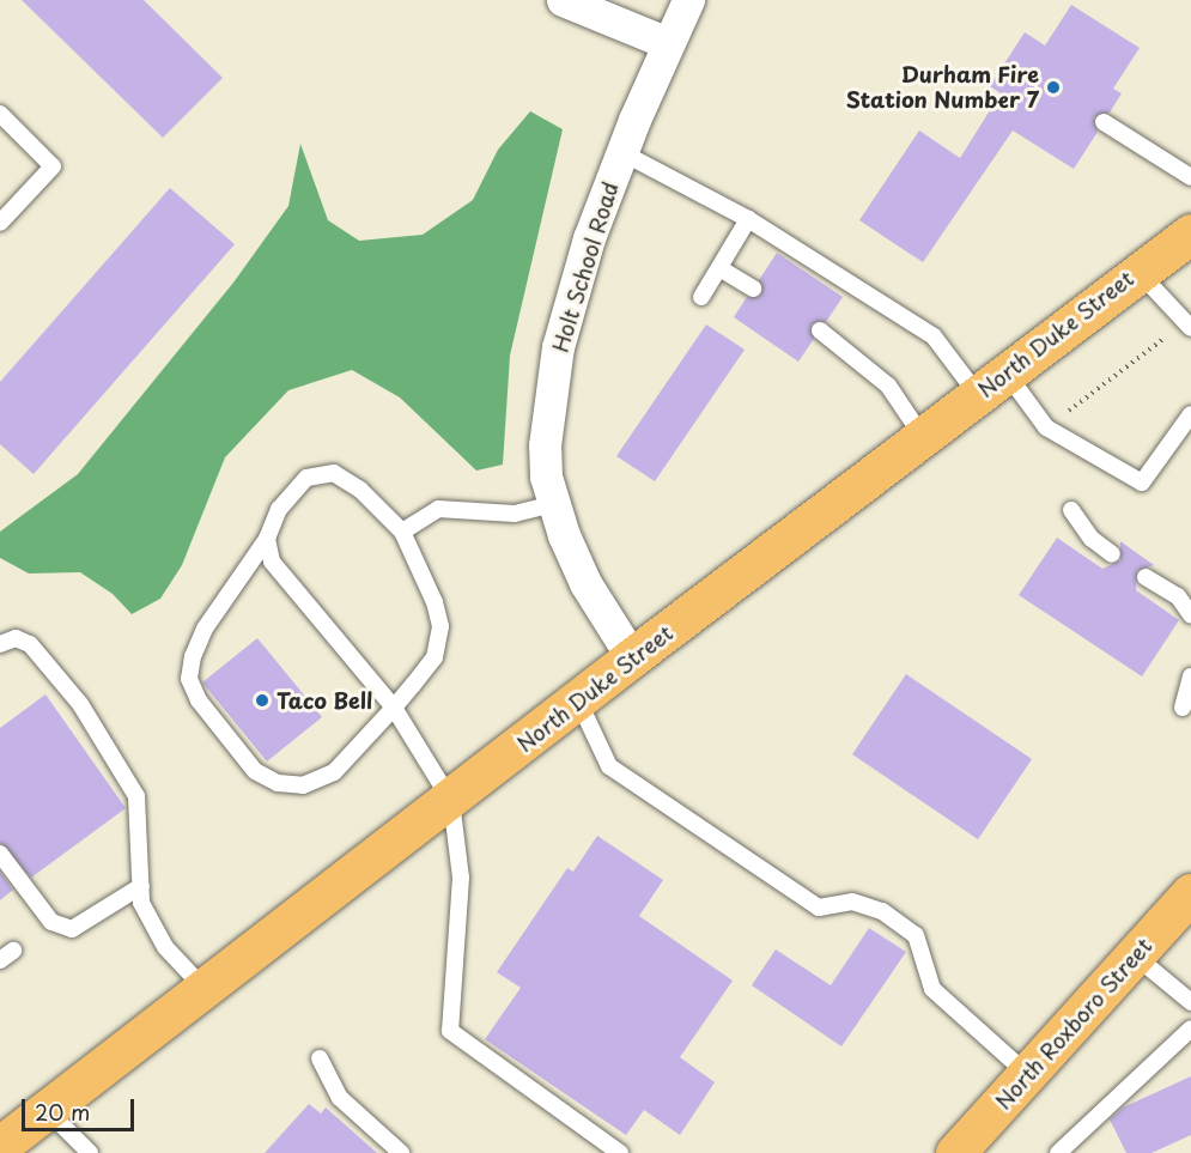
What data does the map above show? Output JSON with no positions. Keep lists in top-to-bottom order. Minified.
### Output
{"streets":{"main road":["North Duke Street","North Roxboro Street"],"street":["Holt School Road"]},"crossings":[["Holt School Road","North Duke Street"]],"places":["Durham Fire Station Number 7","Taco Bell"],"scale_bar":"20 m"}
